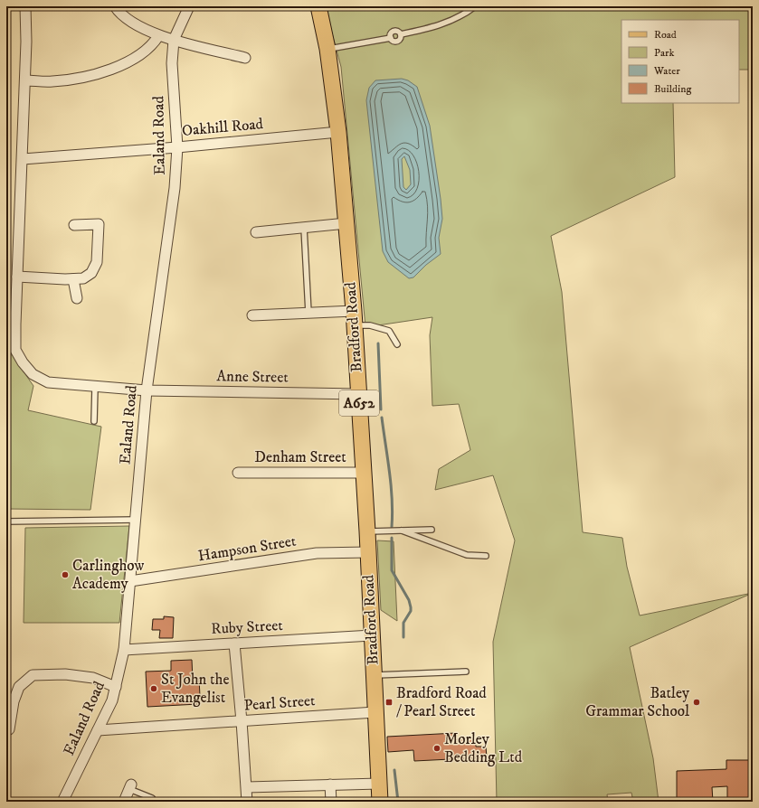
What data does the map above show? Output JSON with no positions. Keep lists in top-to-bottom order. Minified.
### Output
{"streets":{"main road":["Bradford Road","A652"],"street":["Oakhill Road","Ealand Road","Anne Street","Denham Street","Hampson Street","Ruby Street","Pearl Street"]},"crossings":[["Oakhill Road","Ealand Road"],["Oakhill Road","Bradford Road"],["Oakhill Road","Anne Street"],["Ealand Road","Anne Street"],["Ealand Road","Hampson Street"],["Ealand Road","Ruby Street"],["Ealand Road","Pearl Street"],["Bradford Road","Anne Street"],["Bradford Road","Denham Street"],["Bradford Road","Hampson Street"],["Bradford Road","Ruby Street"],["Bradford Road","Pearl Street"]],"places":{"other":["Carlinghow Academy","St John the Evangelist","Batley Grammar School","Morley Bedding Ltd"],"transit":["Bradford Road / Pearl Street"]},"legend":["Road","Park","Water","Building"]}
